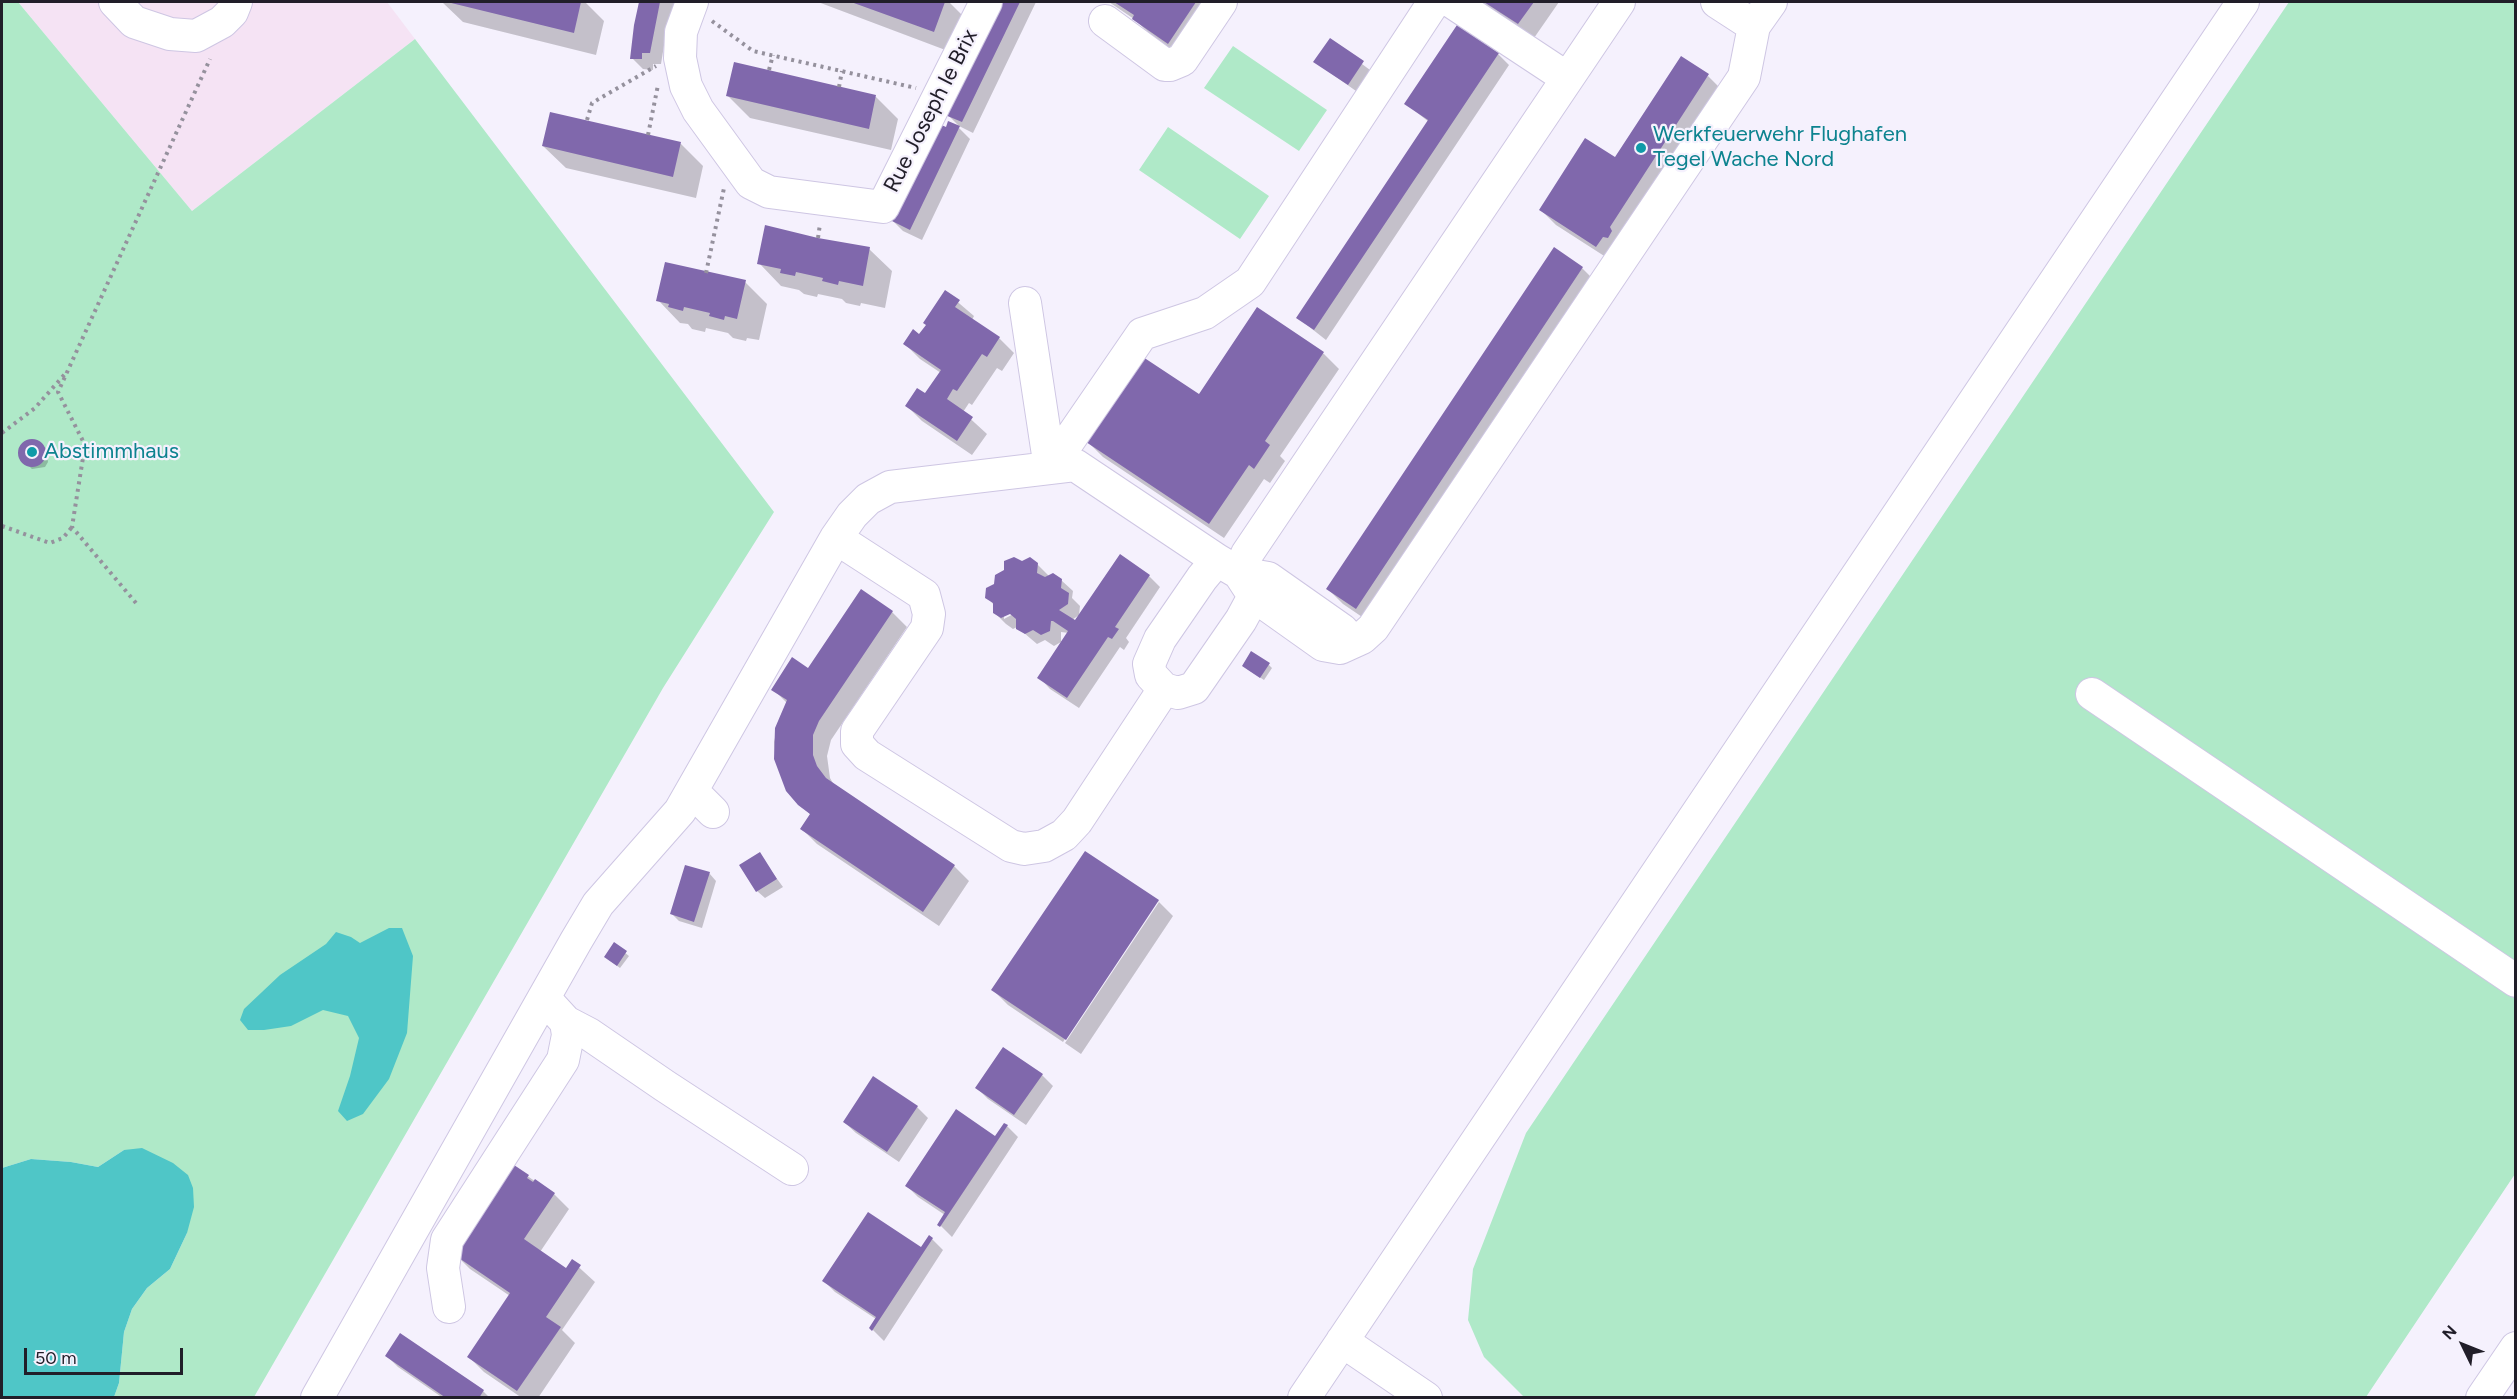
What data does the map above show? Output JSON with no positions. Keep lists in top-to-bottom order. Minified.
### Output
{"streets":{"street":["Rue Joseph le Brix"]},"places":["Werkfeuerwehr Flughafen Tegel Wache Nord","Abstimmhaus"],"scale_bar":"50 m","north":"top left"}
